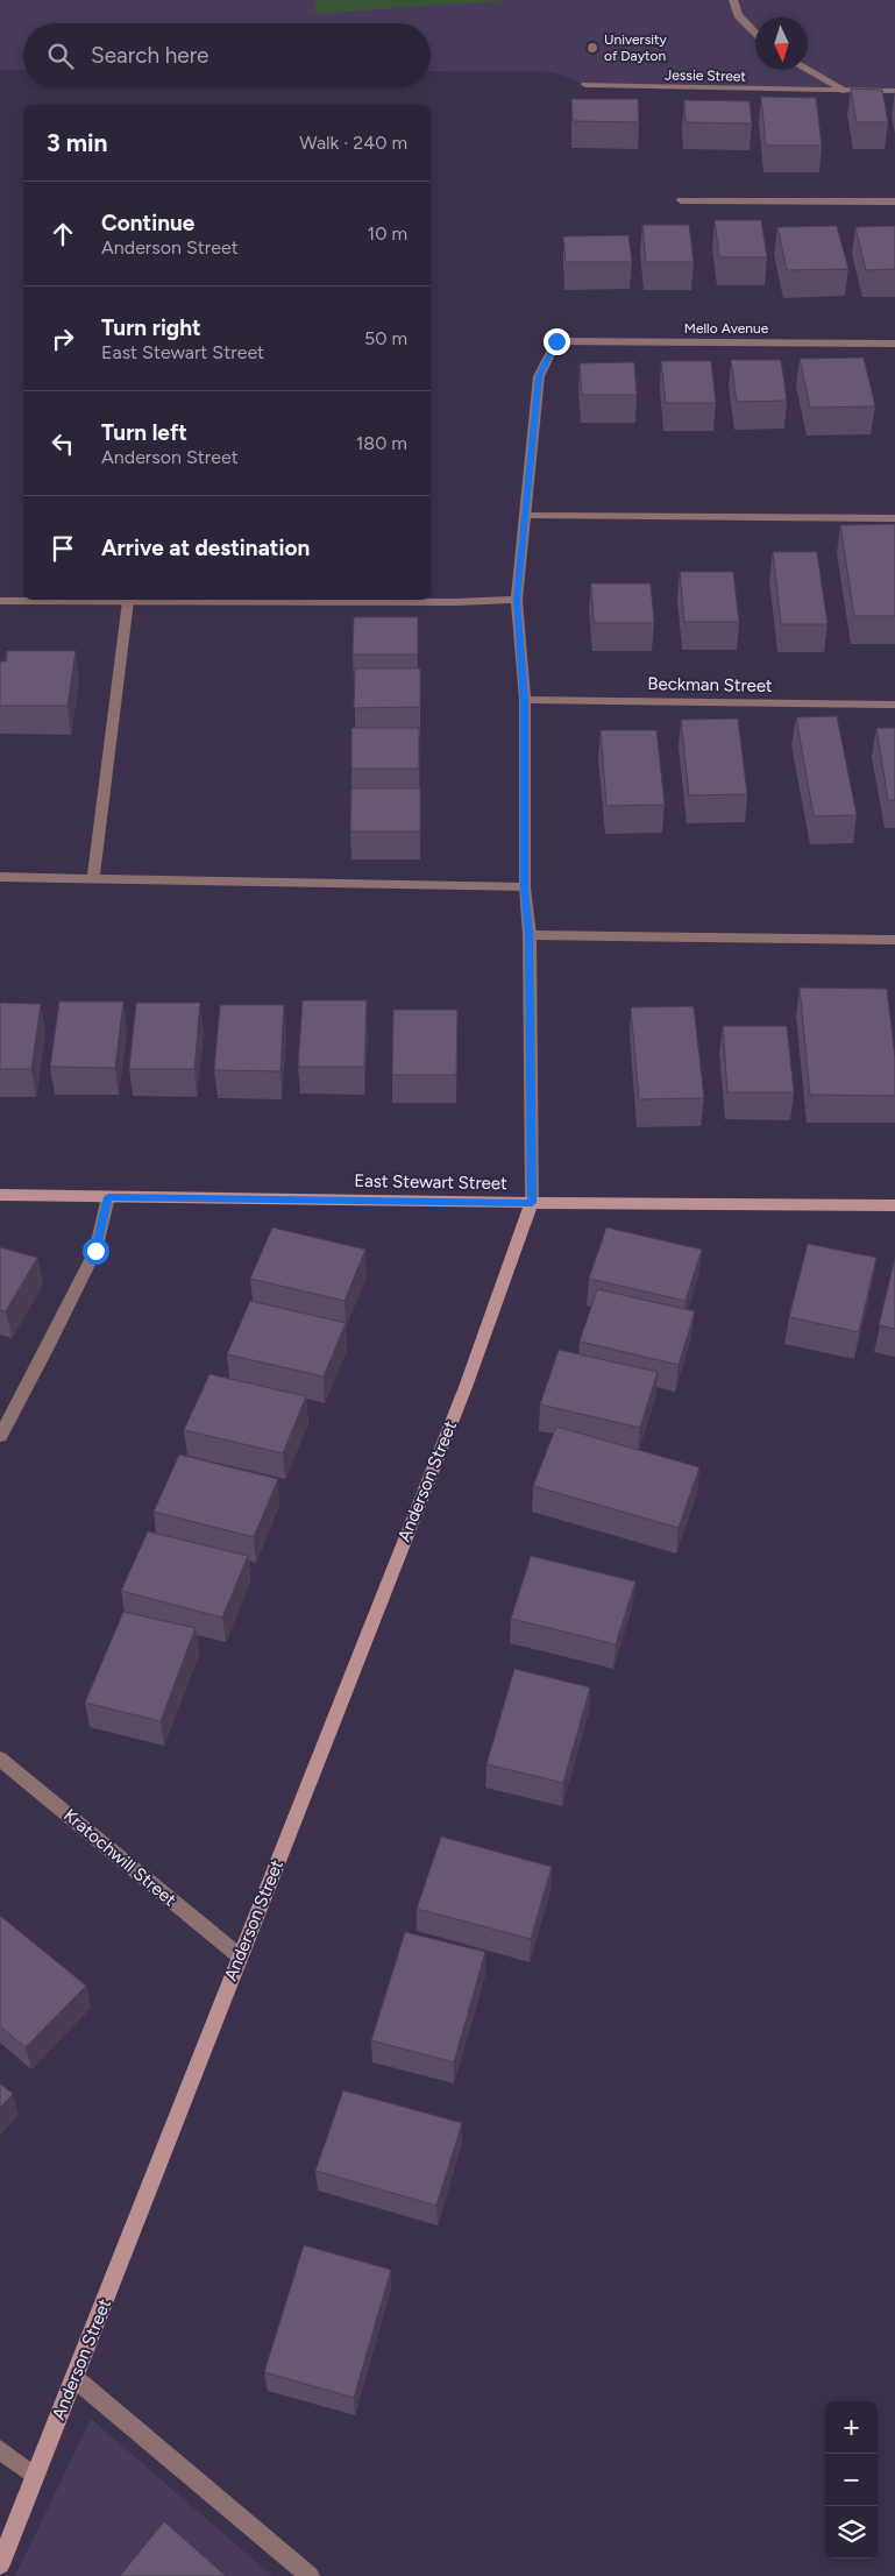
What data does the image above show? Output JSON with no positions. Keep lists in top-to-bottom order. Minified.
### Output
{"streets":{"main road":["East Stewart Street","Anderson Street"],"street":["Jessie Street","Mello Avenue","Beckman Street","Kratochwill Street"]},"crossings":[["Mello Avenue","Anderson Street"],["Beckman Street","Anderson Street"],["East Stewart Street","Anderson Street"],["Anderson Street","Kratochwill Street"]],"places":["University of Dayton"],"north":"bottom","page":{"search":"Search here","heading":["3 min","Walk · 240 m"],"list":[["Continue","Anderson Street","10 m"],["Turn right","East Stewart Street","50 m"],["Turn left","Anderson Street","180 m"],"Arrive at destination"],"map_buttons":["+","−"]}}
